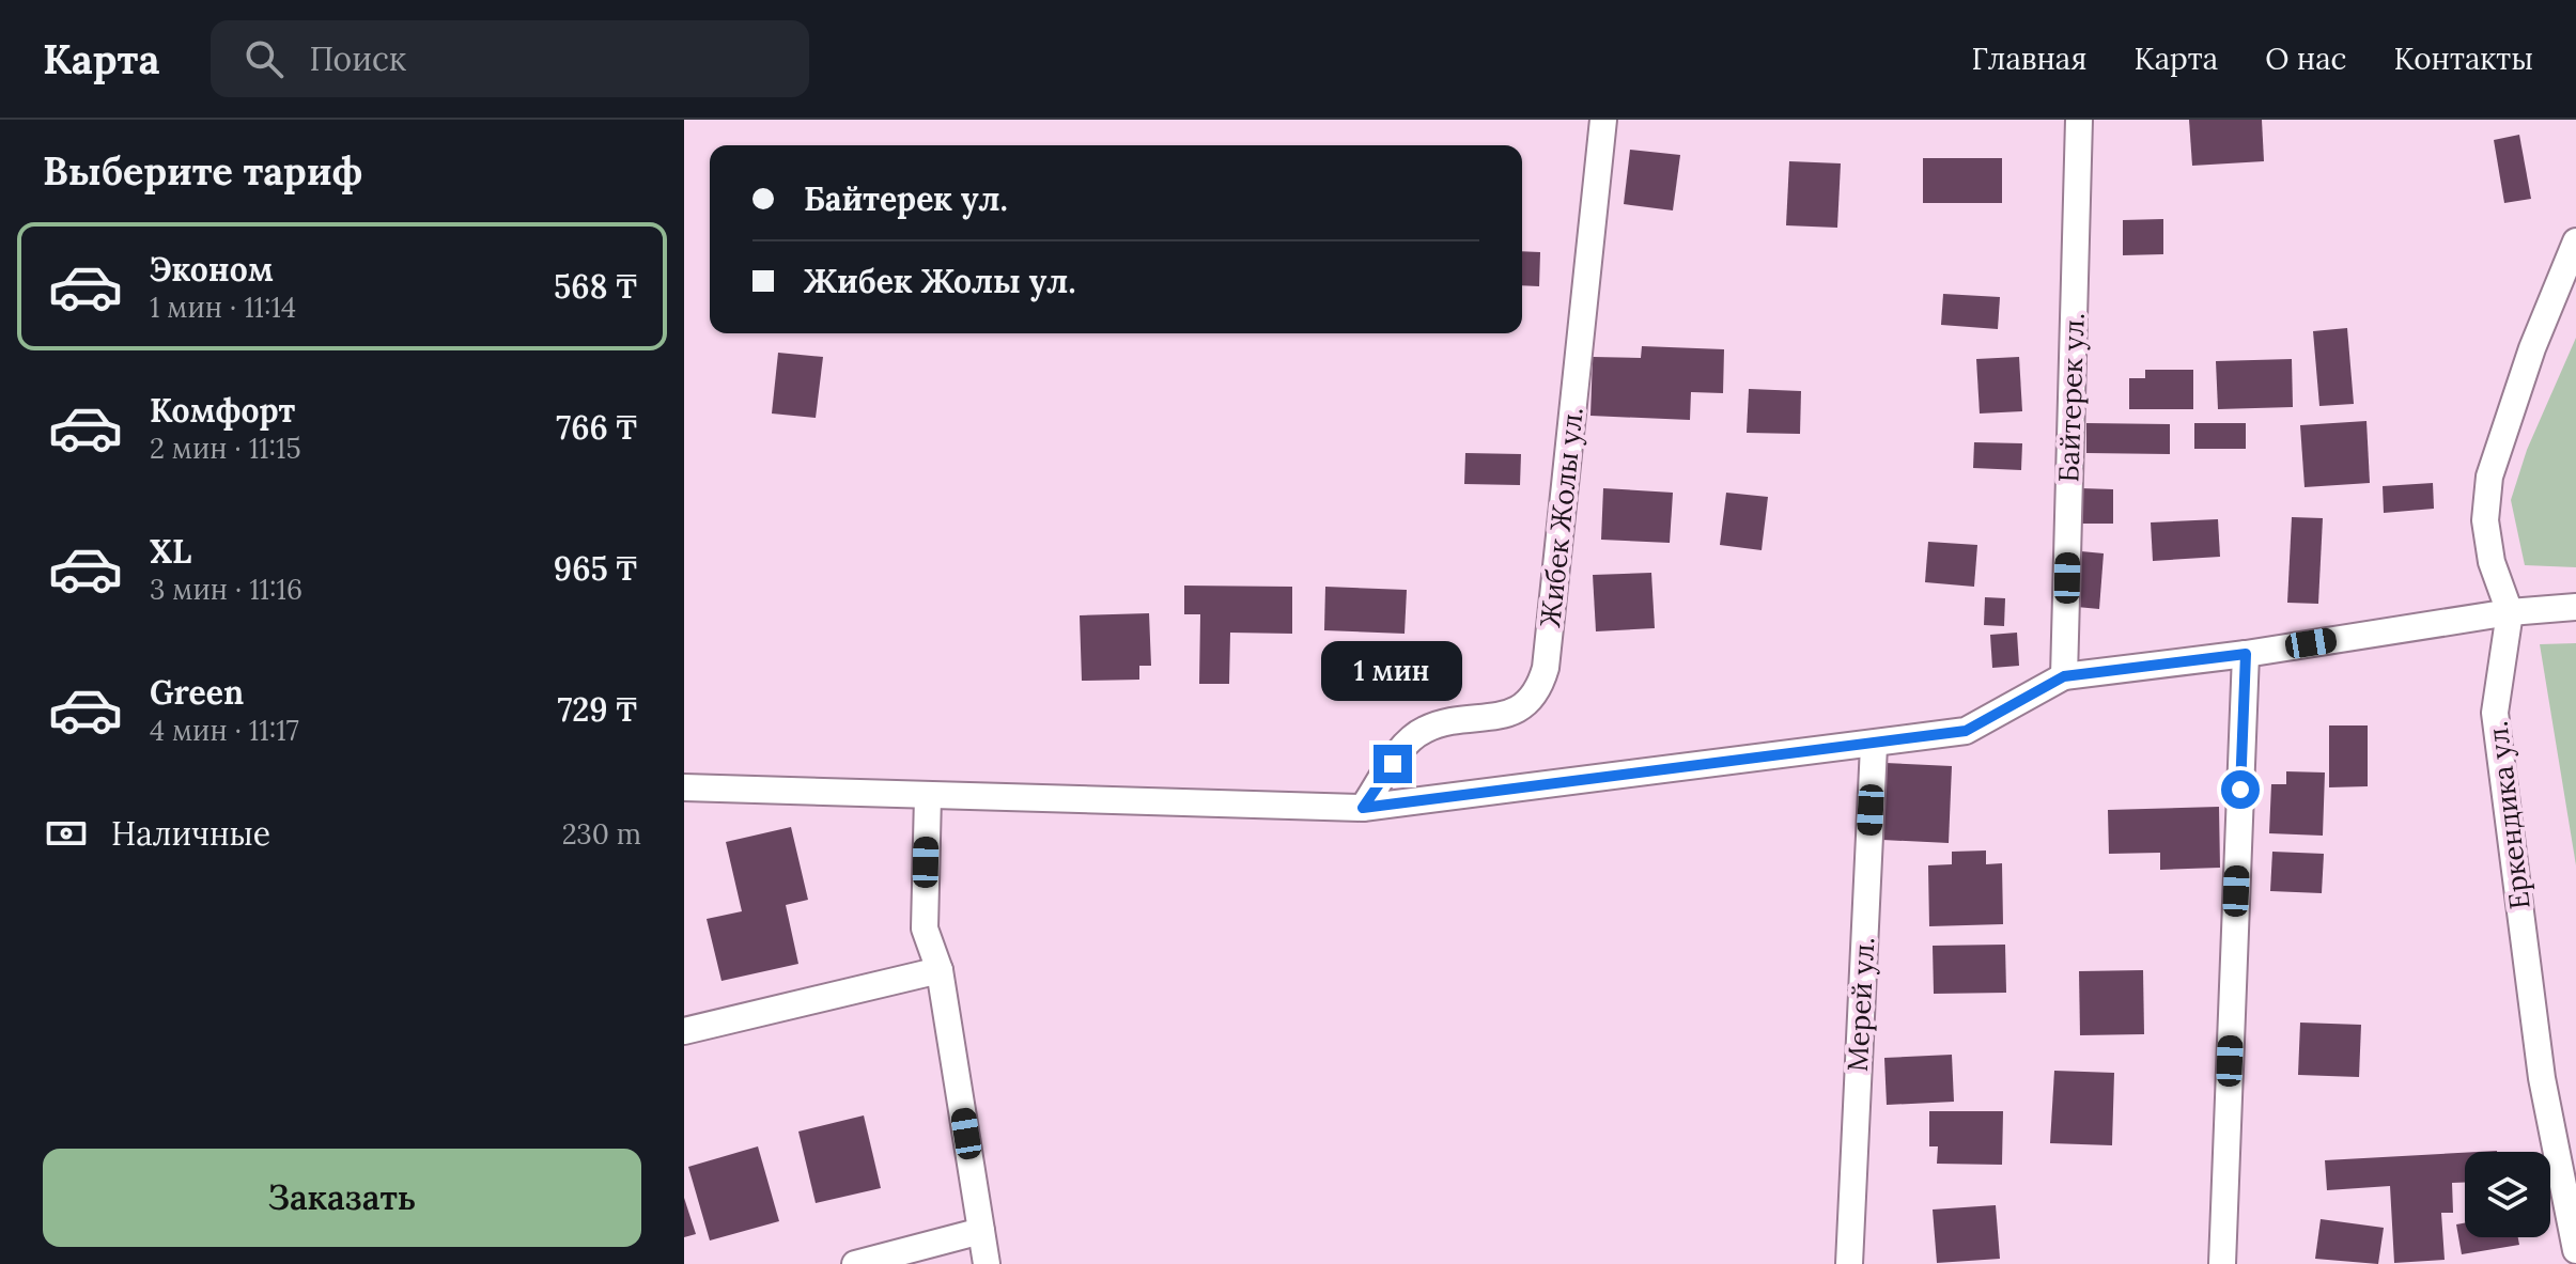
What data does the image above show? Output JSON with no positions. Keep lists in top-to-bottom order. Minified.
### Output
{"streets":{"street":["Байтерек ул.","Жибек Жолы ул.","Еркендика ул.","Мерей ул."]},"page":{"header":"Карта","search":"Поиск","nav":["Главная","Карта","О нас","Контакты"],"heading":"Выберите тариф","banner":["Байтерек ул.","Жибек Жолы ул."],"list":[{"name":"Эконом","note":"1 мин · 11:14","value":"568 ₸"},{"name":"Комфорт","note":"2 мин · 11:15","value":"766 ₸"},{"name":"XL","note":"3 мин · 11:16","value":"965 ₸"},{"name":"Green","note":"4 мин · 11:17","value":"729 ₸"}],"bubble":"1 мин","pay":["Наличные","230 m"],"buttons":"Заказать"}}
